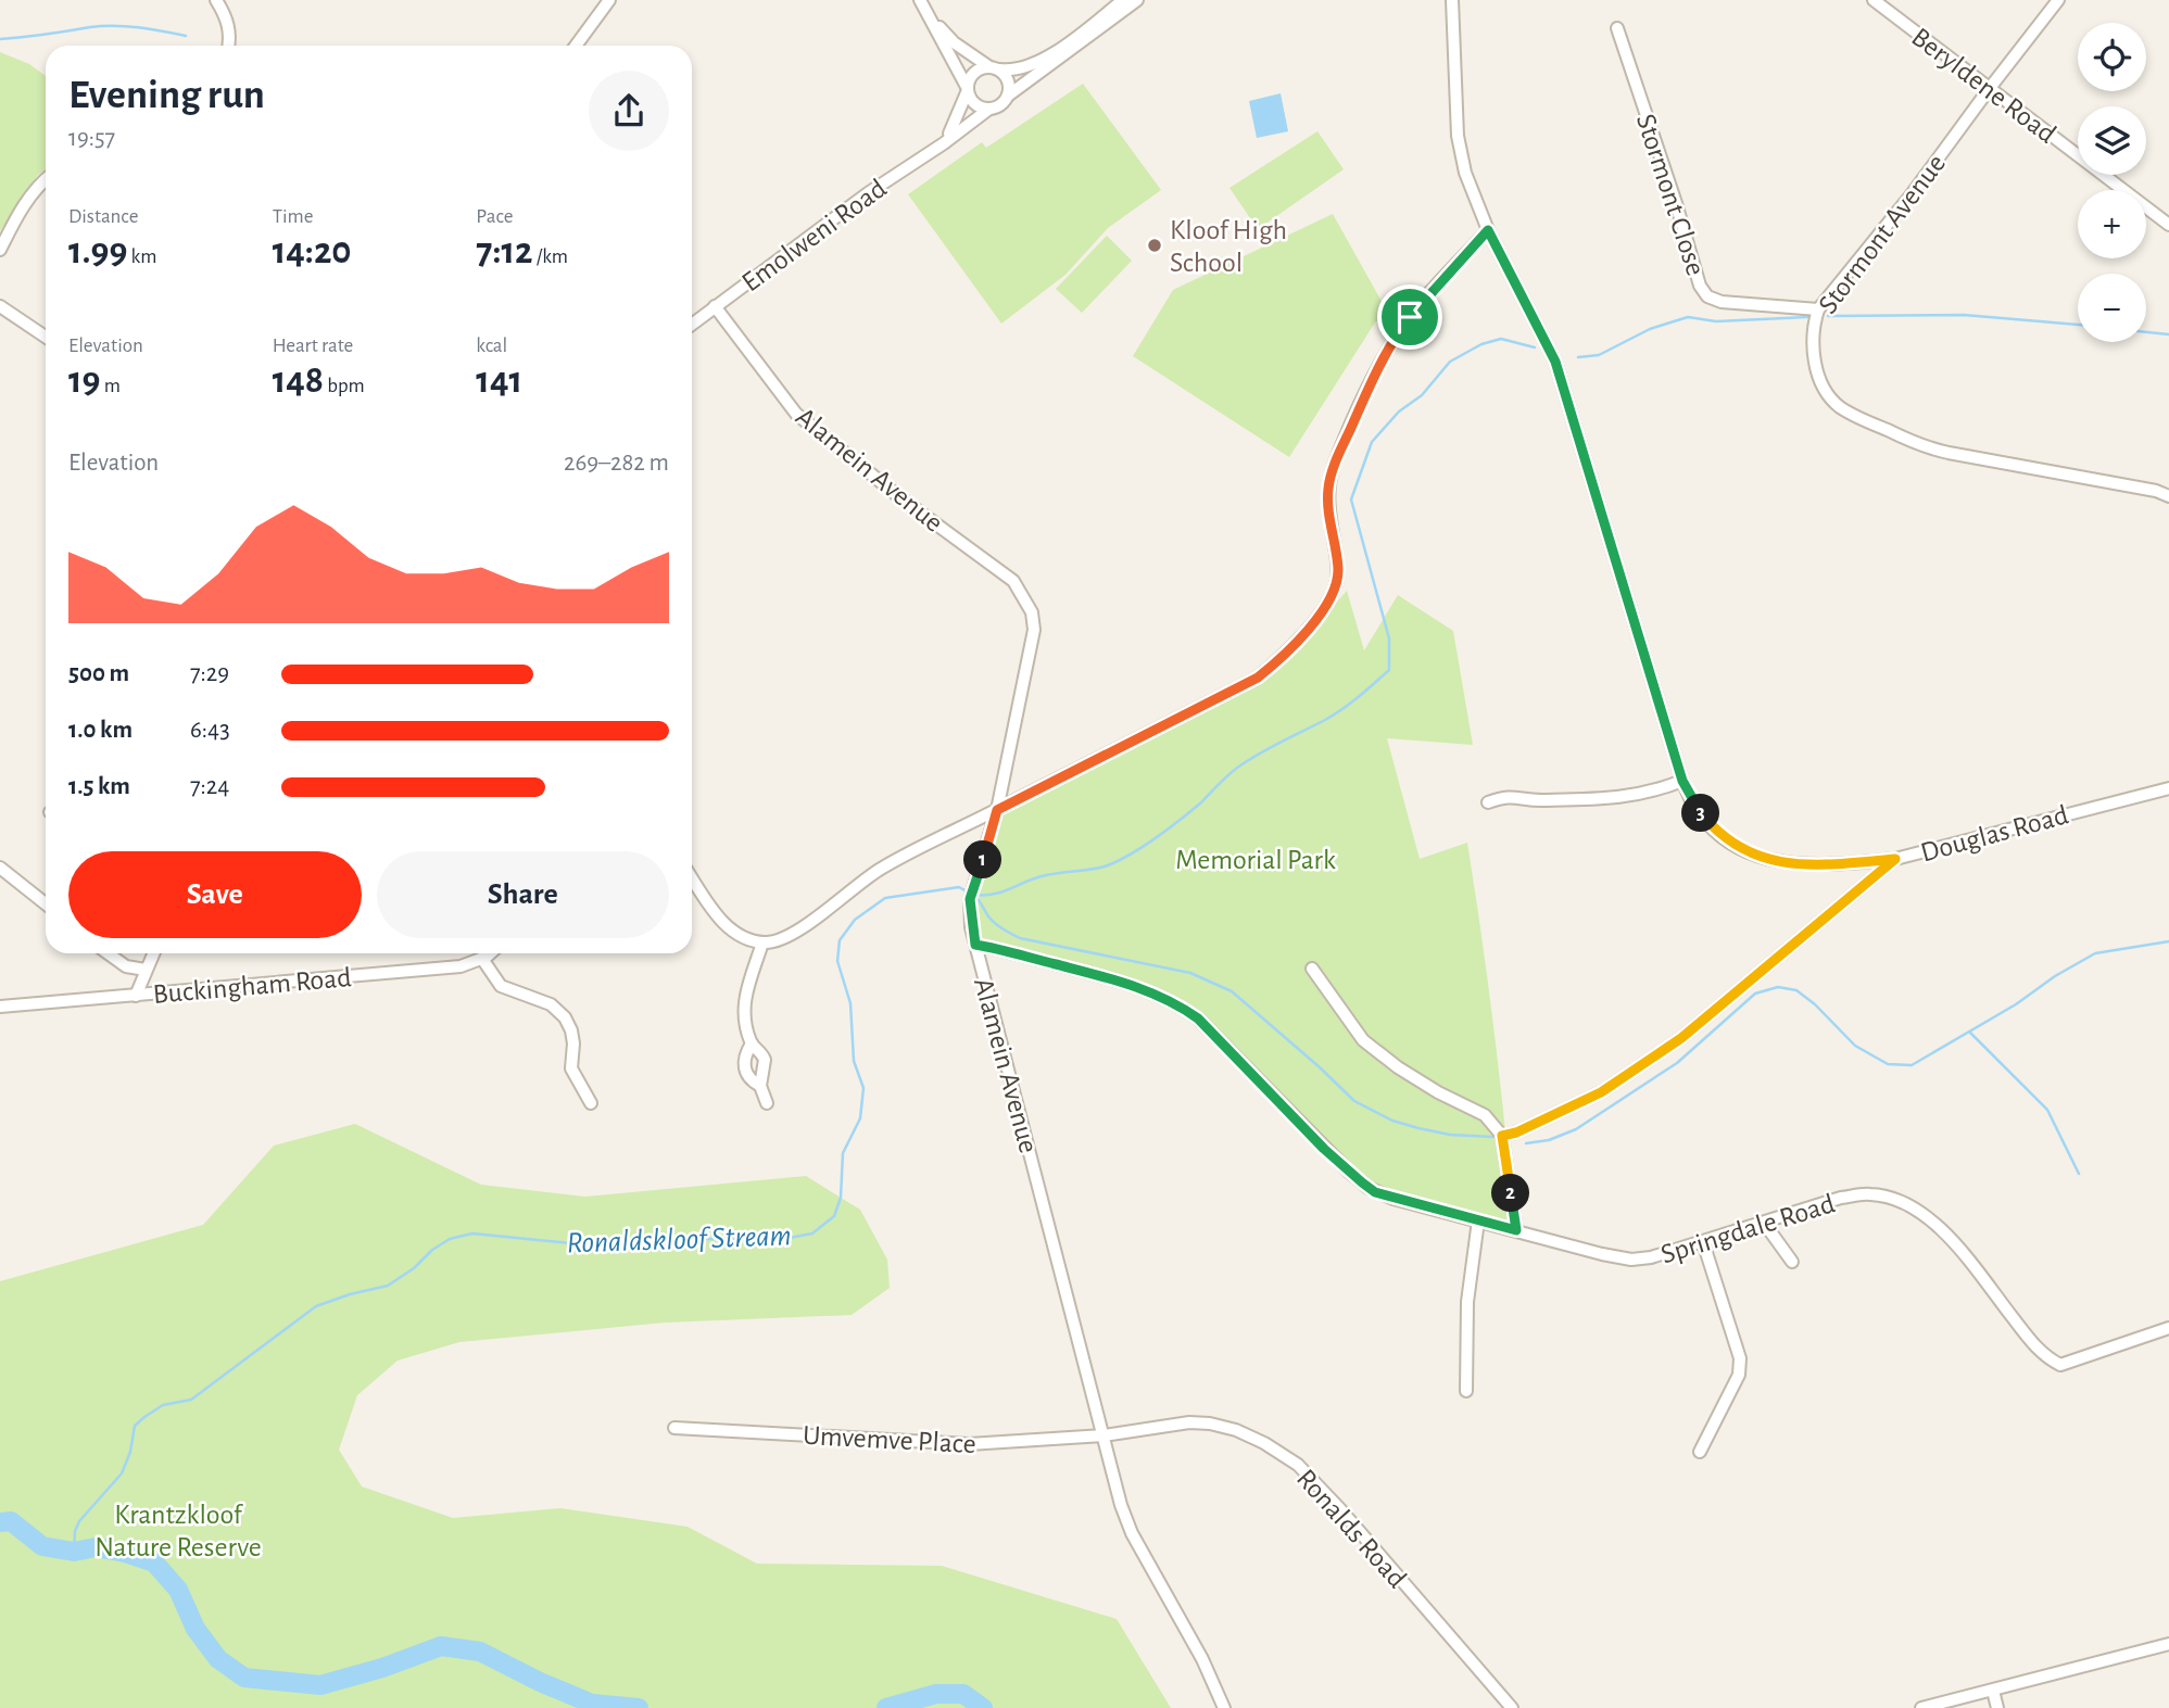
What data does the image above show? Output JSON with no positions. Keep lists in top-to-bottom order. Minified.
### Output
{"streets":{"street":["Beryldene Road","Stormont Close","Stormont Avenue","Emolweni Road","Alamein Avenue","Douglas Road","Buckingham Road","Springdale Road","Umvemve Place","Ronalds Road"]},"crossings":[["Beryldene Road","Stormont Avenue"],["Stormont Close","Stormont Avenue"],["Emolweni Road","Alamein Avenue"],["Alamein Avenue","Springdale Road"],["Alamein Avenue","Umvemve Place"],["Alamein Avenue","Ronalds Road"],["Umvemve Place","Ronalds Road"]],"water":["Ronaldskloof Stream"],"parks":["Memorial Park","Krantzkloof Nature Reserve"],"places":["Kloof High School"],"page":{"map_buttons":["+","−"],"heading":["Evening run","19:57"],"stats":[["Distance","1.99 km"],["Time","14:20"],["Pace","7:12 /km"],["Elevation","19 m"],["Heart rate","148 bpm"],["kcal","141"]],"chart":["Elevation","269–282 m"],"list":[{"name":"500 m","note":"7:29"},{"name":"1.0 km","note":"6:43"},{"name":"1.5 km","note":"7:24"}],"pins":["3","1","2"],"buttons":["Save","Share"]}}
